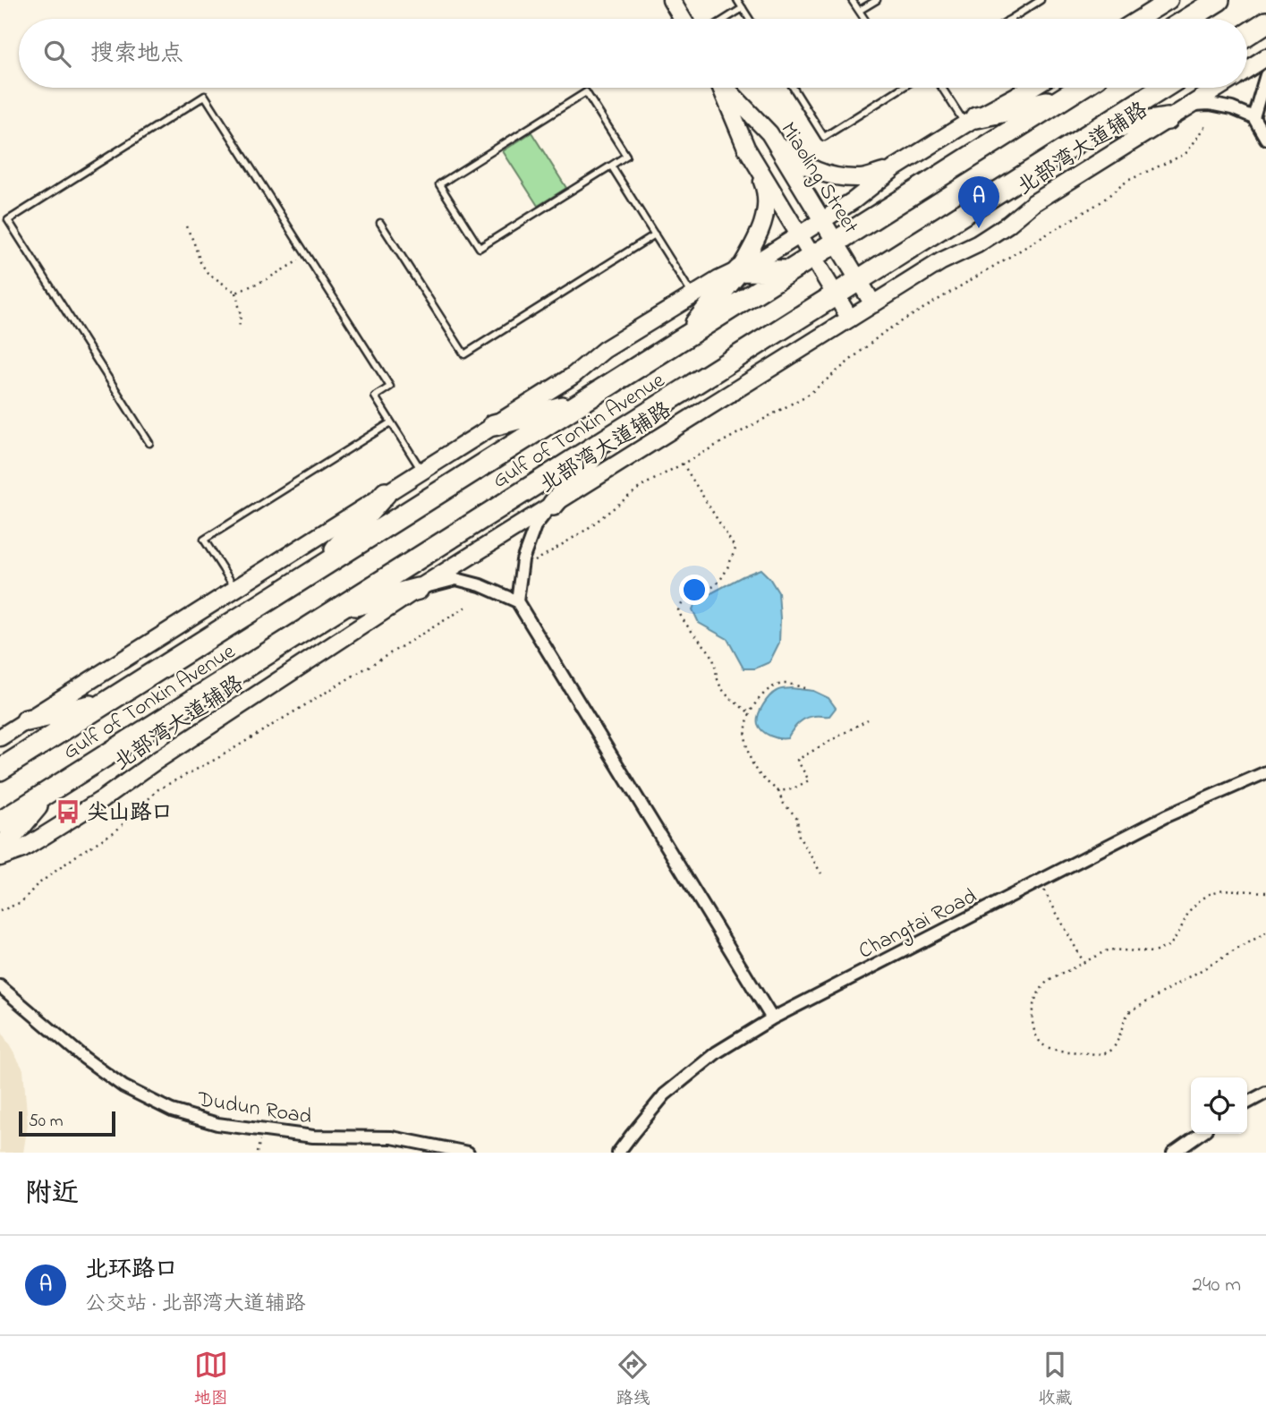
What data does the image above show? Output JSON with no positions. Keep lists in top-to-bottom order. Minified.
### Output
{"streets":{"highway":["Gulf of Tonkin Avenue"],"main road":["北部湾大道辅路","Miaoling Street"],"street":["Changtai Road","Dudun Road"]},"crossings":[["北部湾大道辅路","Miaoling Street"],["Miaoling Street","Gulf of Tonkin Avenue"]],"places":{"bus stop":["尖山路口"]},"scale_bar":"50 m","page":{"search":"搜索地点","pins":"A","scale":"50 m","heading":"附近","list":[{"mark":"A","name":"北环路口","note":"公交站 · 北部湾大道辅路","value":"240 m"}],"nav":["地图","路线","收藏"]}}
